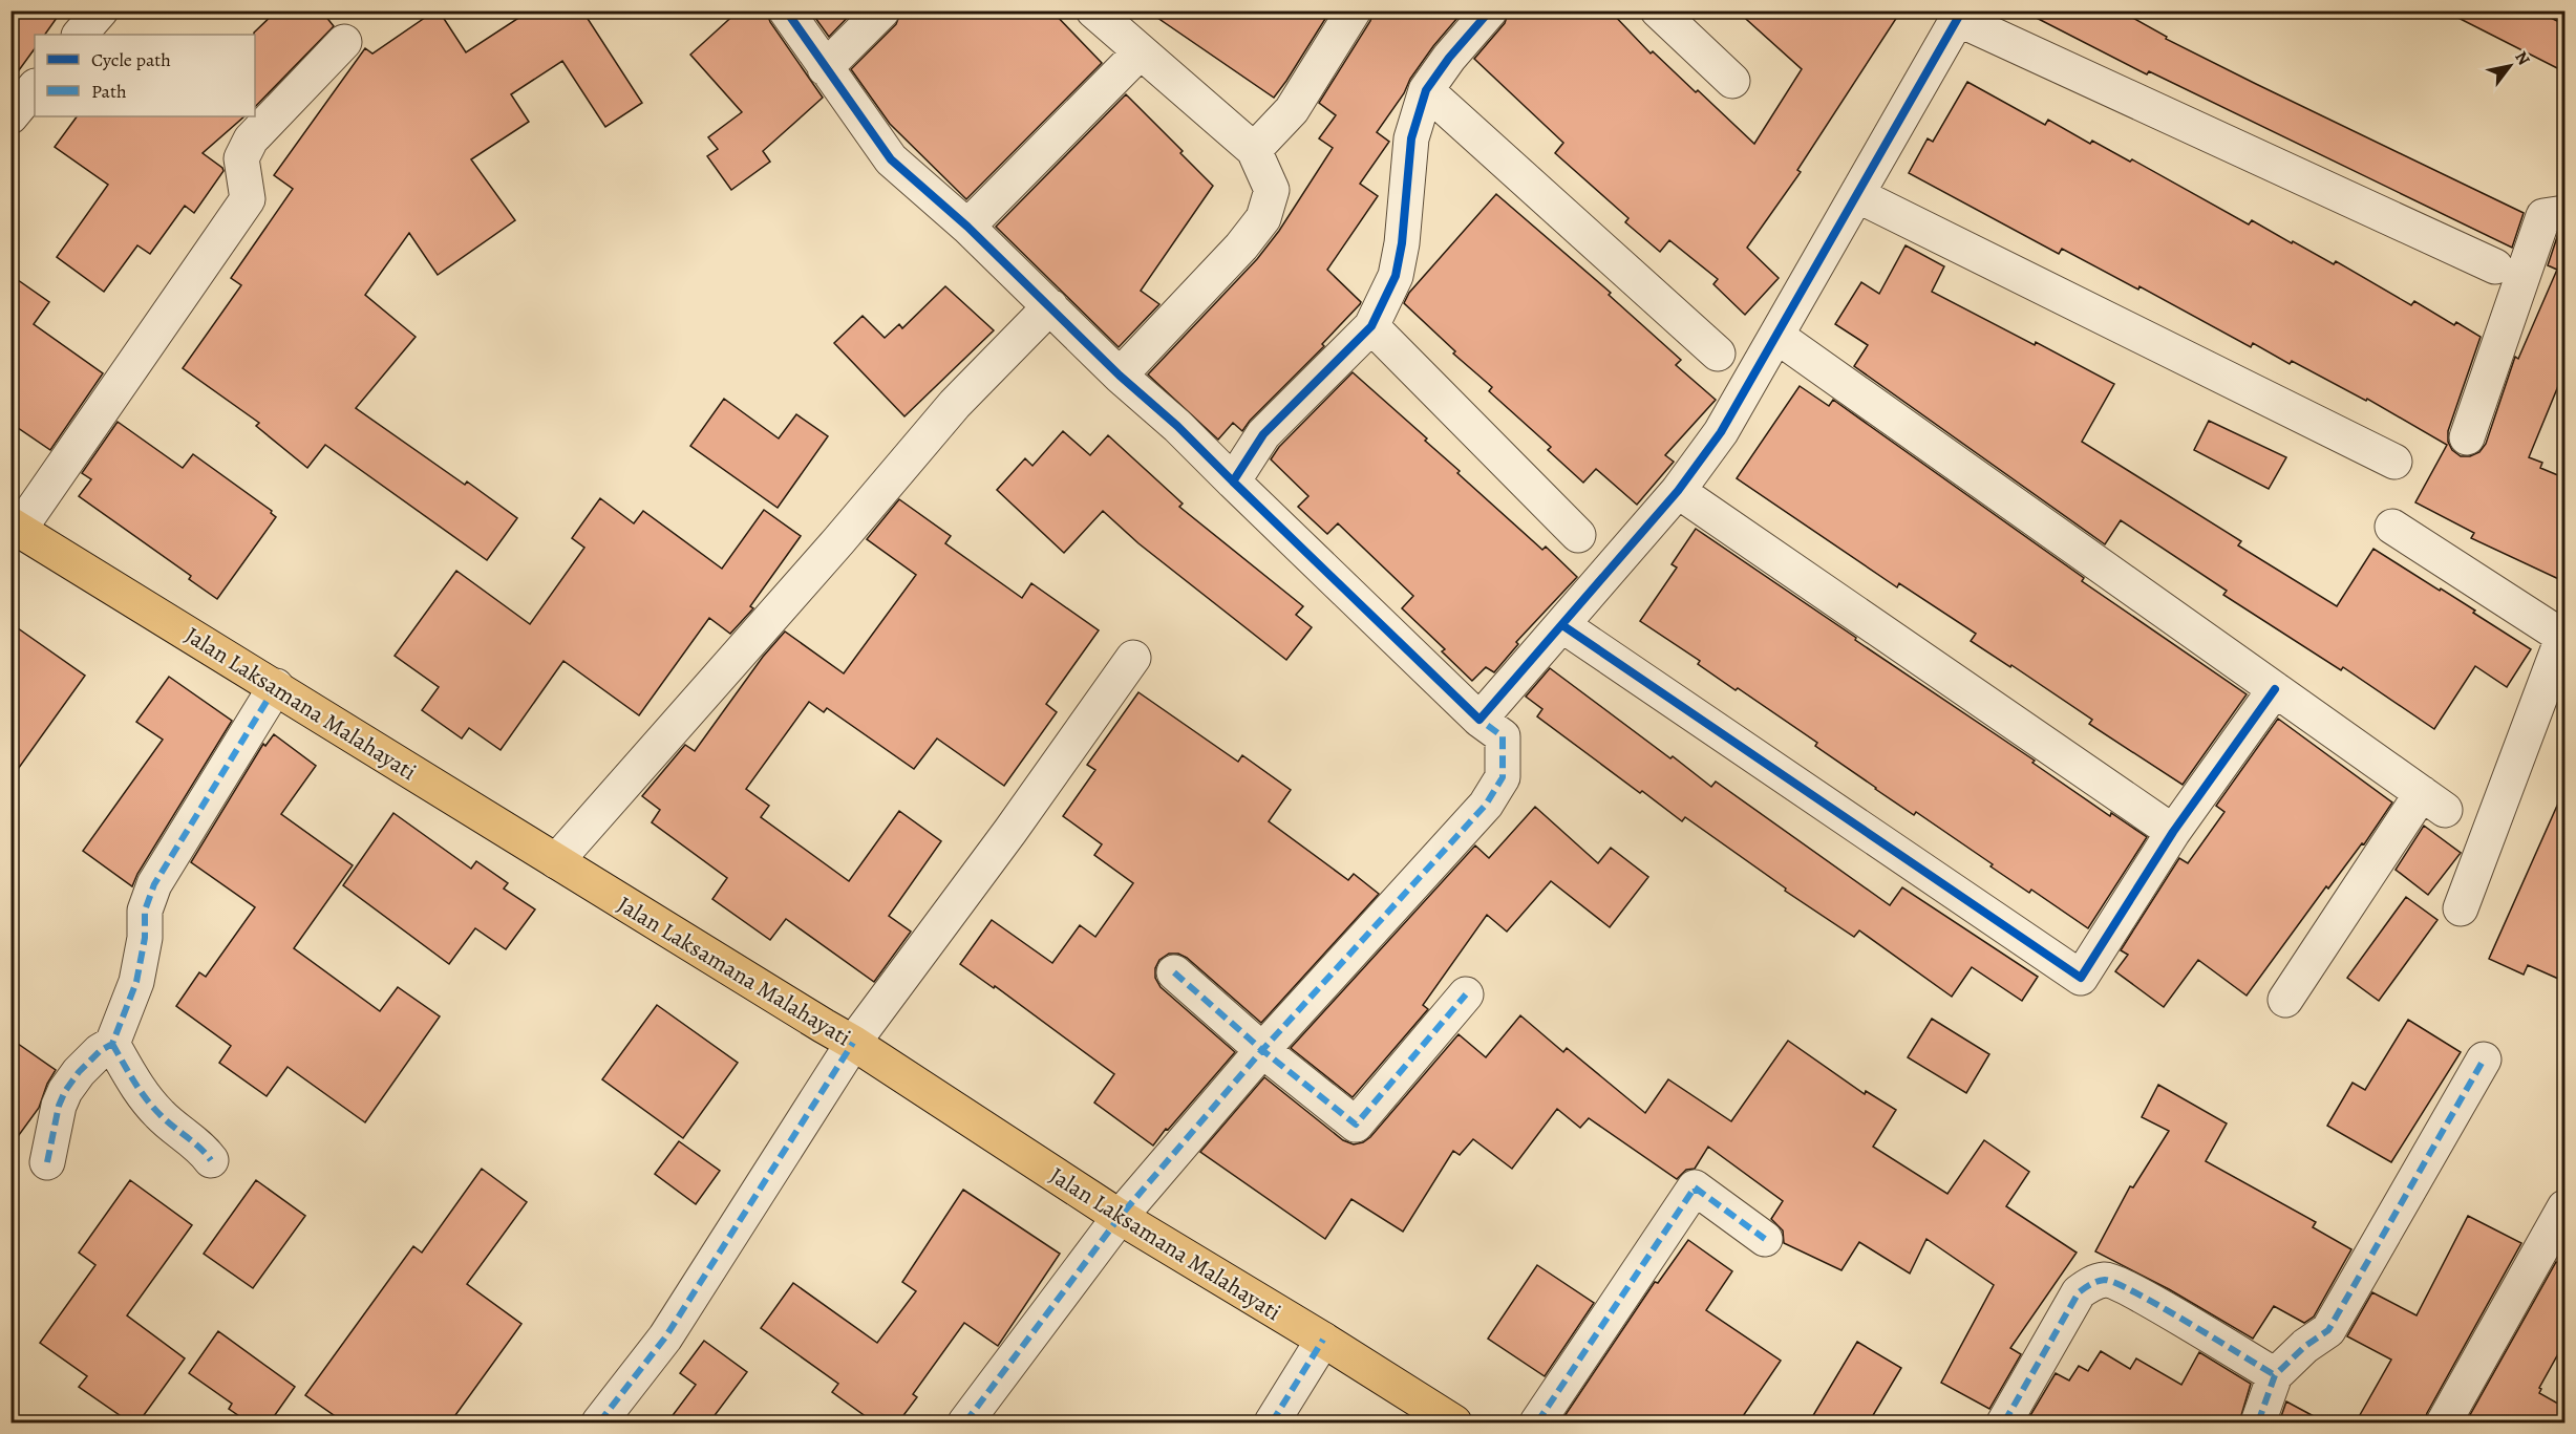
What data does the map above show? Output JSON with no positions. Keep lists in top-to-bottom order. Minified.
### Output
{"streets":{"highway":["Jalan Laksamana Malahayati"]},"legend":["Cycle path","Path"],"north":"top right"}
